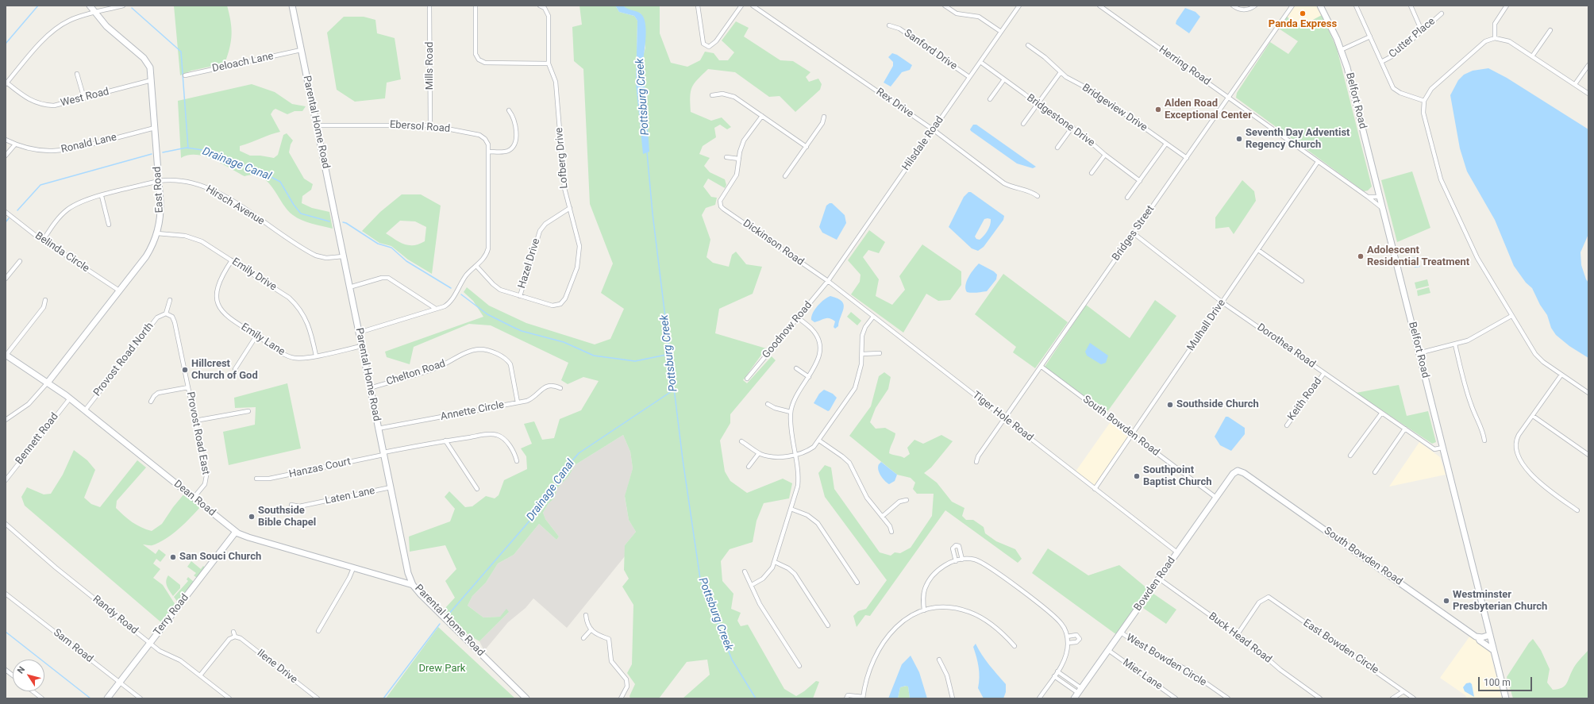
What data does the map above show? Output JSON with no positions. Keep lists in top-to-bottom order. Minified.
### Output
{"streets":{"street":["Cutter Place","Sanford Drive","Deloach Lane","Mills Road","Herring Road","West Road","Belfort Road","Rex Drive","Bridgeview Drive","Bridgestone Drive","Parental Home Road","Ebersol Road","Ronald Lane","Hilsdale Road","Lofberg Drive","East Road","Hirsch Avenue","Bridges Street","Dickinson Road","Belinda Circle","Hazel Drive","Emily Drive","Mulhall Drive","Goodnow Road","Emily Lane","Dorothea Road","Provost Road North","Chelton Road","Keith Road","Annette Circle","Tiger Hole Road","South Bowden Road","Provost Road East","Bennett Road","Hanzas Court","Laten Lane","Dean Road","Bowden Road","Randy Road","Terry Road","Buck Head Road","Sam Road","East Bowden Circle","West Bowden Circle","Ilene Drive","Mier Lane"]},"crossings":[["Sanford Drive","Hilsdale Road"],["Deloach Lane","Parental Home Road"],["Mills Road","Ebersol Road"],["Herring Road","Belfort Road"],["Herring Road","Bridges Street"],["Herring Road","Mulhall Drive"],["West Road","East Road"],["Belfort Road","Dorothea Road"],["Belfort Road","South Bowden Road"],["Rex Drive","Hilsdale Road"],["Bridgeview Drive","Bridges Street"],["Bridgestone Drive","Hilsdale Road"],["Parental Home Road","Ebersol Road"],["Parental Home Road","Hirsch Avenue"],["Parental Home Road","Emily Lane"],["Parental Home Road","Chelton Road"],["Parental Home Road","Annette Circle"],["Parental Home Road","Hanzas Court"],["Parental Home Road","Laten Lane"],["Parental Home Road","Dean Road"],["Ronald Lane","East Road"],["Hilsdale Road","Dickinson Road"],["Hilsdale Road","Goodnow Road"],["Hilsdale Road","Tiger Hole Road"],["Lofberg Drive","Hazel Drive"],["East Road","Hirsch Avenue"],["East Road","Belinda Circle"],["East Road","Emily Drive"],["East Road","Dean Road"],["Hirsch Avenue","Belinda Circle"],["Bridges Street","Dorothea Road"],["Bridges Street","Tiger Hole Road"],["Bridges Street","South Bowden Road"],["Dickinson Road","Goodnow Road"],["Dickinson Road","Tiger Hole Road"],["Emily Drive","Emily Lane"],["Mulhall Drive","Dorothea Road"],["Mulhall Drive","Tiger Hole Road"],["Mulhall Drive","South Bowden Road"],["Goodnow Road","Tiger Hole Road"],["Dorothea Road","Keith Road"],["Provost Road North","Provost Road East"],["Provost Road North","Dean Road"],["Chelton Road","Annette Circle"],["Tiger Hole Road","Bowden Road"],["South Bowden Road","Bowden Road"],["Provost Road East","Dean Road"],["Bennett Road","Dean Road"],["Dean Road","Terry Road"],["Bowden Road","Buck Head Road"],["Bowden Road","West Bowden Circle"],["Bowden Road","Mier Lane"],["Randy Road","Terry Road"],["Terry Road","Sam Road"],["Buck Head Road","East Bowden Circle"]],"water":["Pottsburg Creek","Drainage Canal"],"parks":["Drew Park"],"places":["Panda Express","Alden Road Exceptional Center","Seventh Day Adventist Regency Church","Adolescent Residential Treatment","Hillcrest Church of God","Southside Church","Southpoint Baptist Church","Southside Bible Chapel","San Souci Church","Westminster Presbyterian Church"],"scale_bar":"100 m","north":"top left"}
